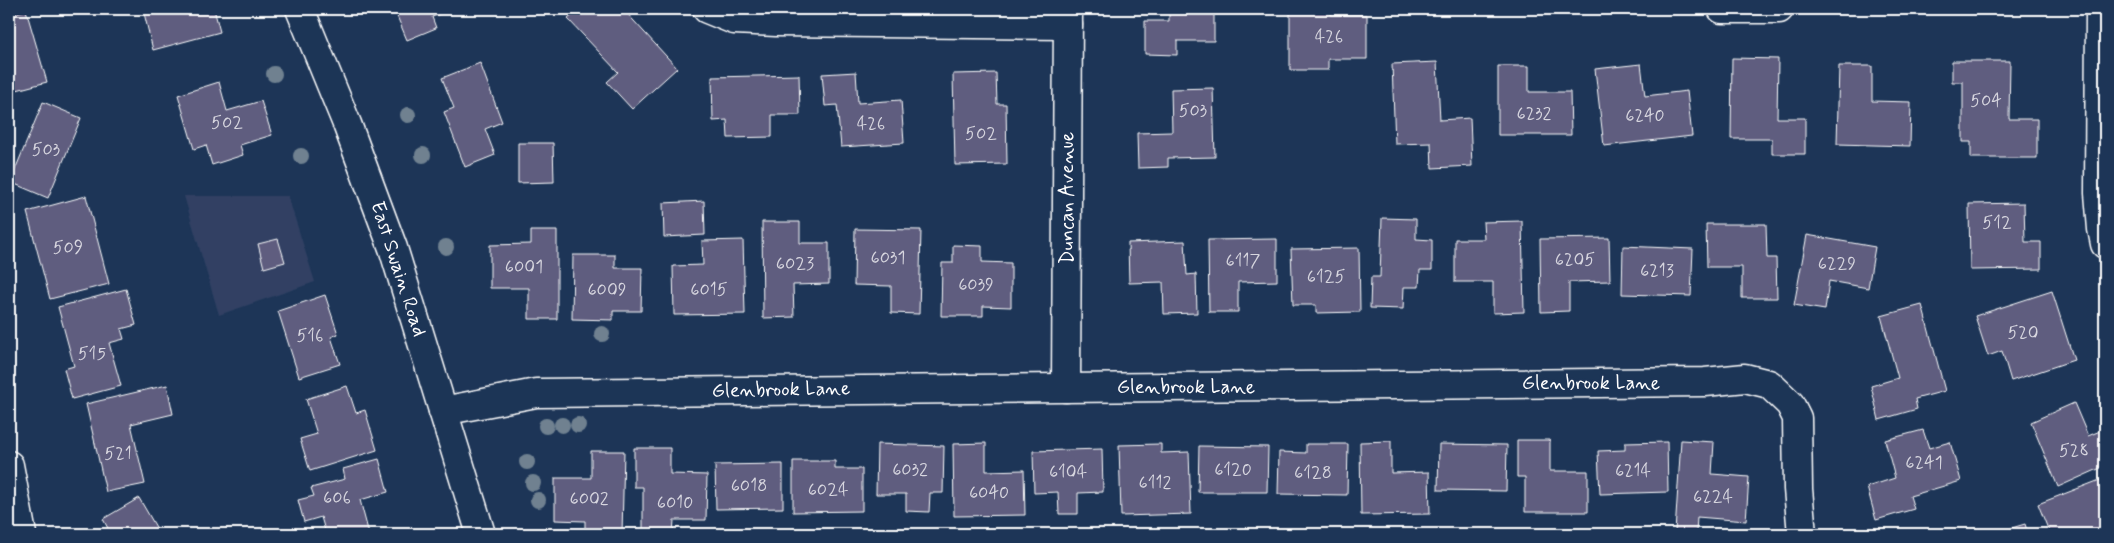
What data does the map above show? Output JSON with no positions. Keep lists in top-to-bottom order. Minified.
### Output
{"streets":{"street":["Duncan Avenue","East Swain Road","Glenbrook Lane"]},"crossings":[["Duncan Avenue","Glenbrook Lane"],["East Swain Road","Glenbrook Lane"]],"house_numbers":["426","504","503","6232","6240","502","426","502","503","512","509","6031","6205","6117","6023","6229","6001","6213","6125","6039","6009","6015","520","516","515","528","521","6241","6032","6120","6214","6104","6128","6112","6018","6024","6040","6224","606","6002","6010"]}
